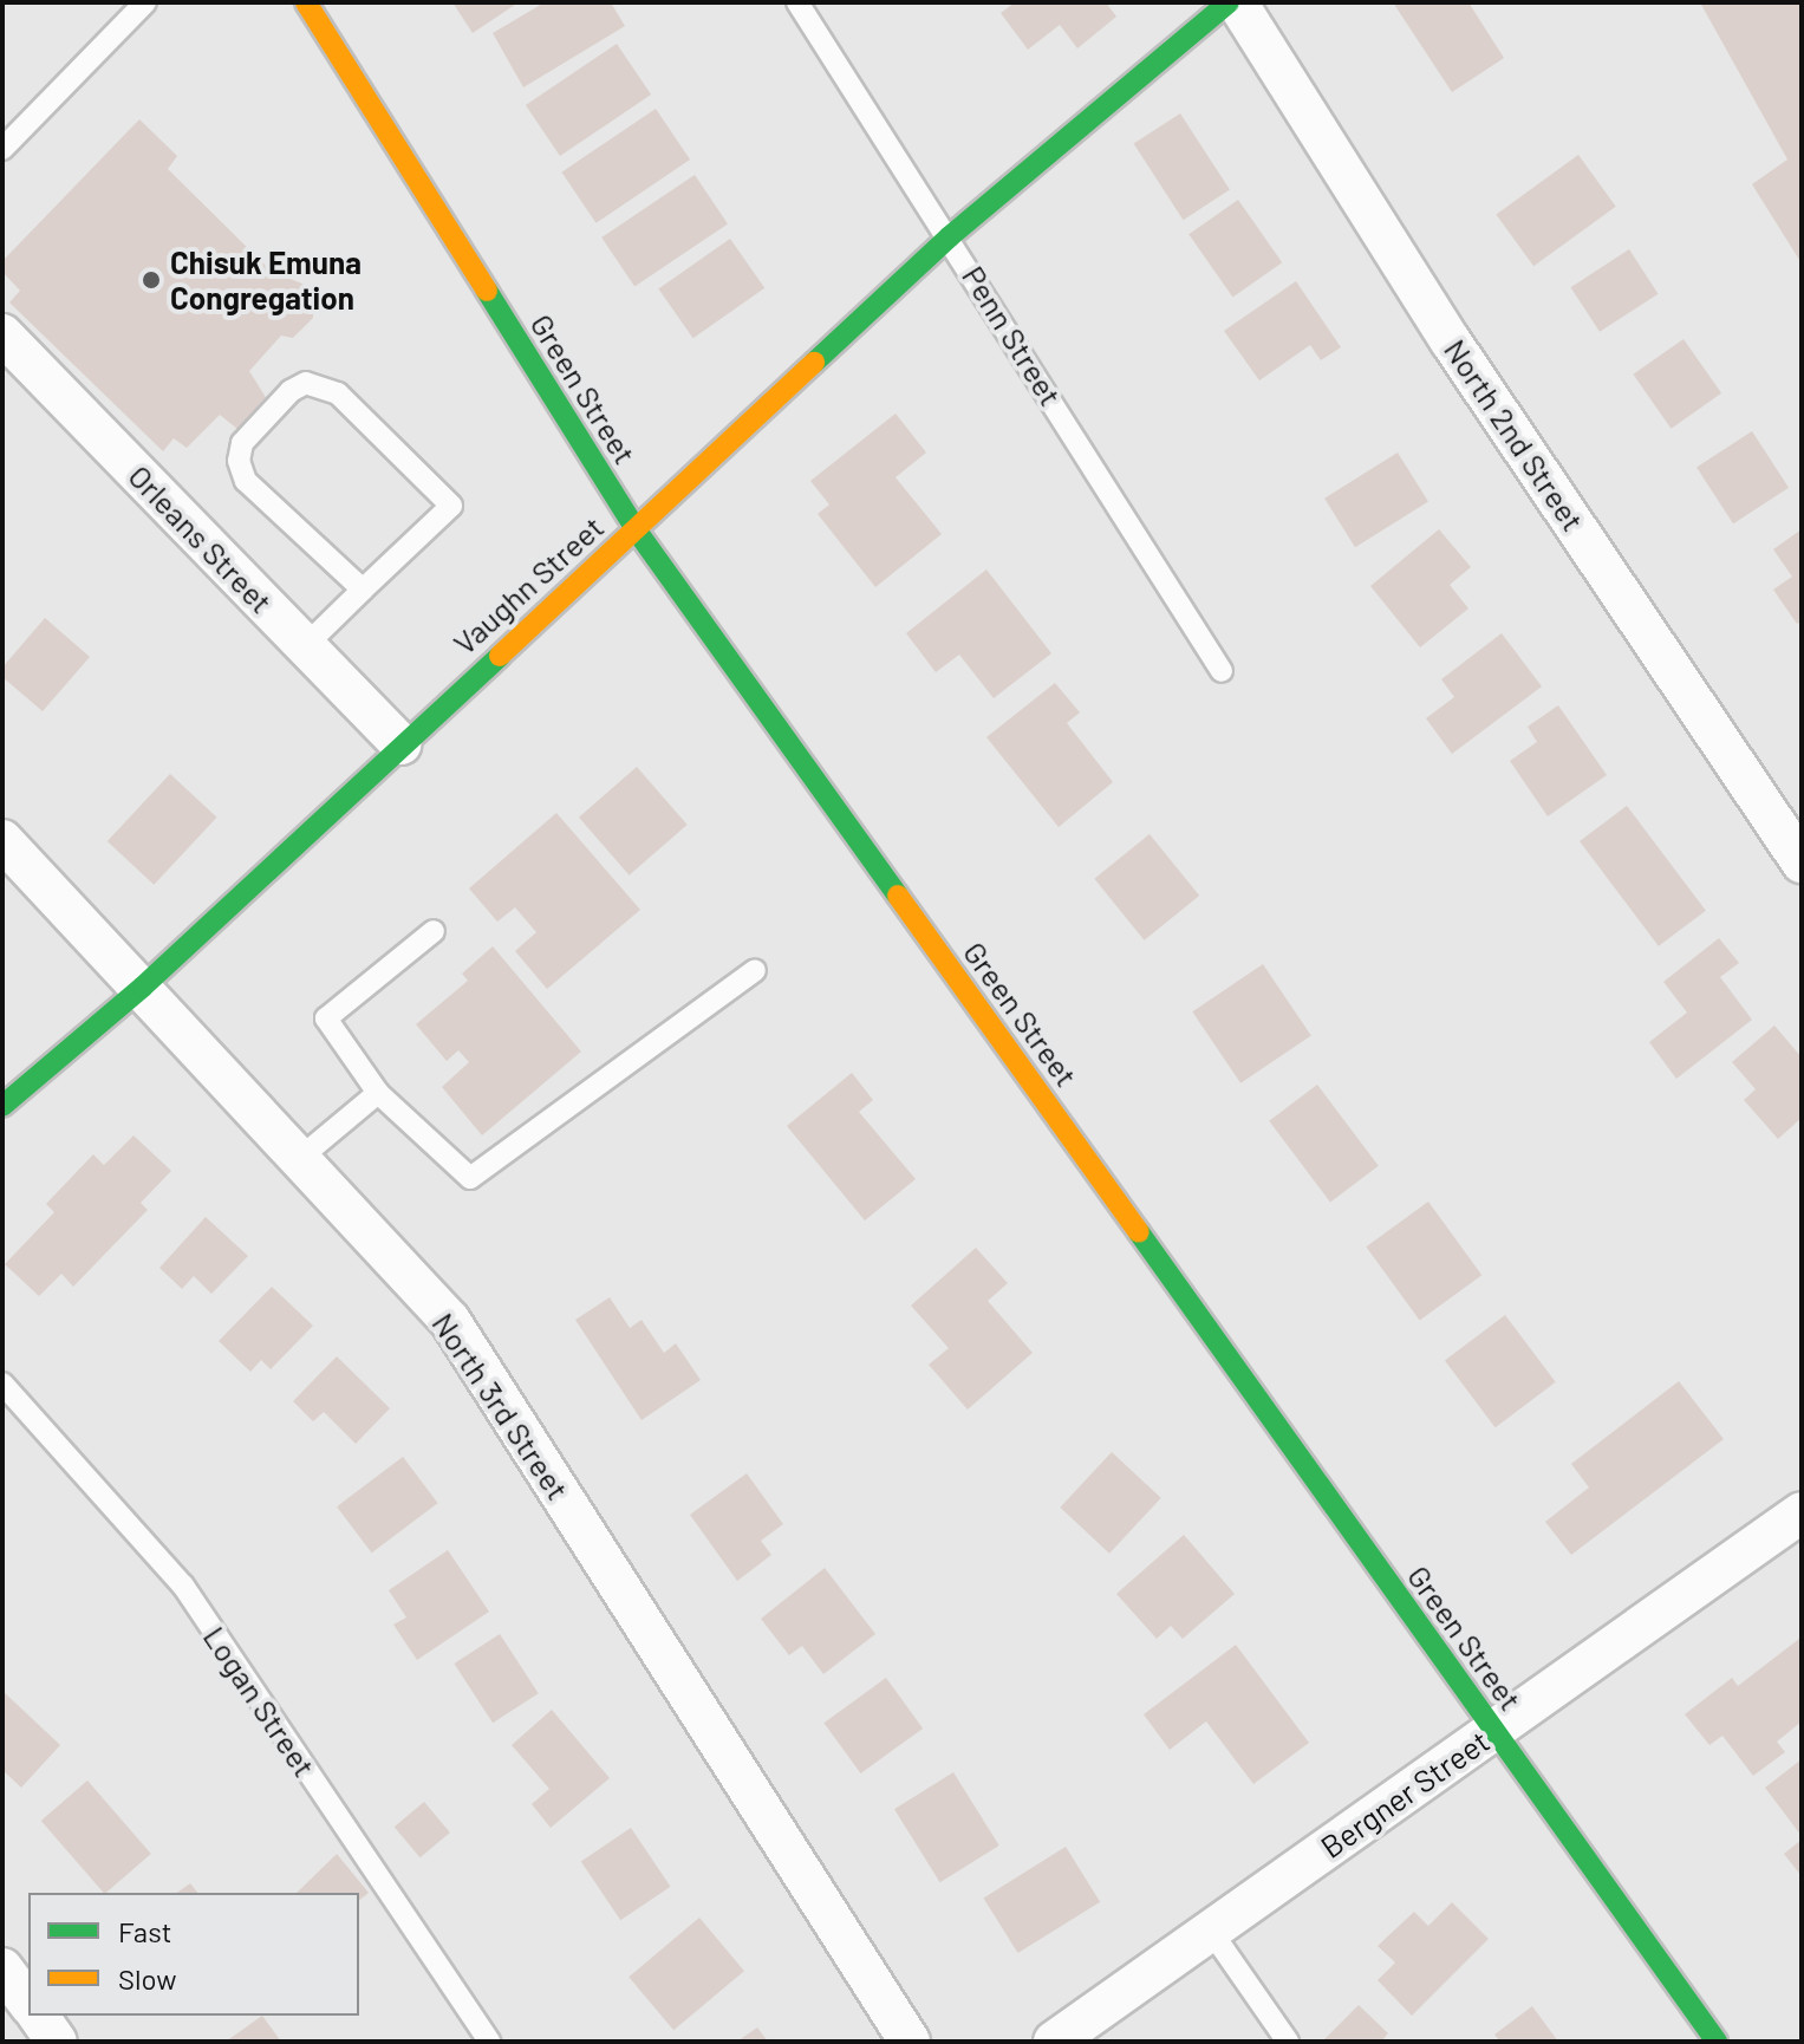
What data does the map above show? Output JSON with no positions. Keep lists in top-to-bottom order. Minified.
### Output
{"streets":{"street":["Green Street","North 2nd Street","Orleans Street","Vaughn Street","North 3rd Street","Bergner Street"],"lane":["Penn Street","Logan Street"]},"crossings":[["Penn Street","Vaughn Street"],["Green Street","Vaughn Street"],["Green Street","Bergner Street"],["Orleans Street","Vaughn Street"],["Vaughn Street","North 3rd Street"]],"places":["Chisuk Emuna Congregation"],"legend":["Fast","Slow"]}
